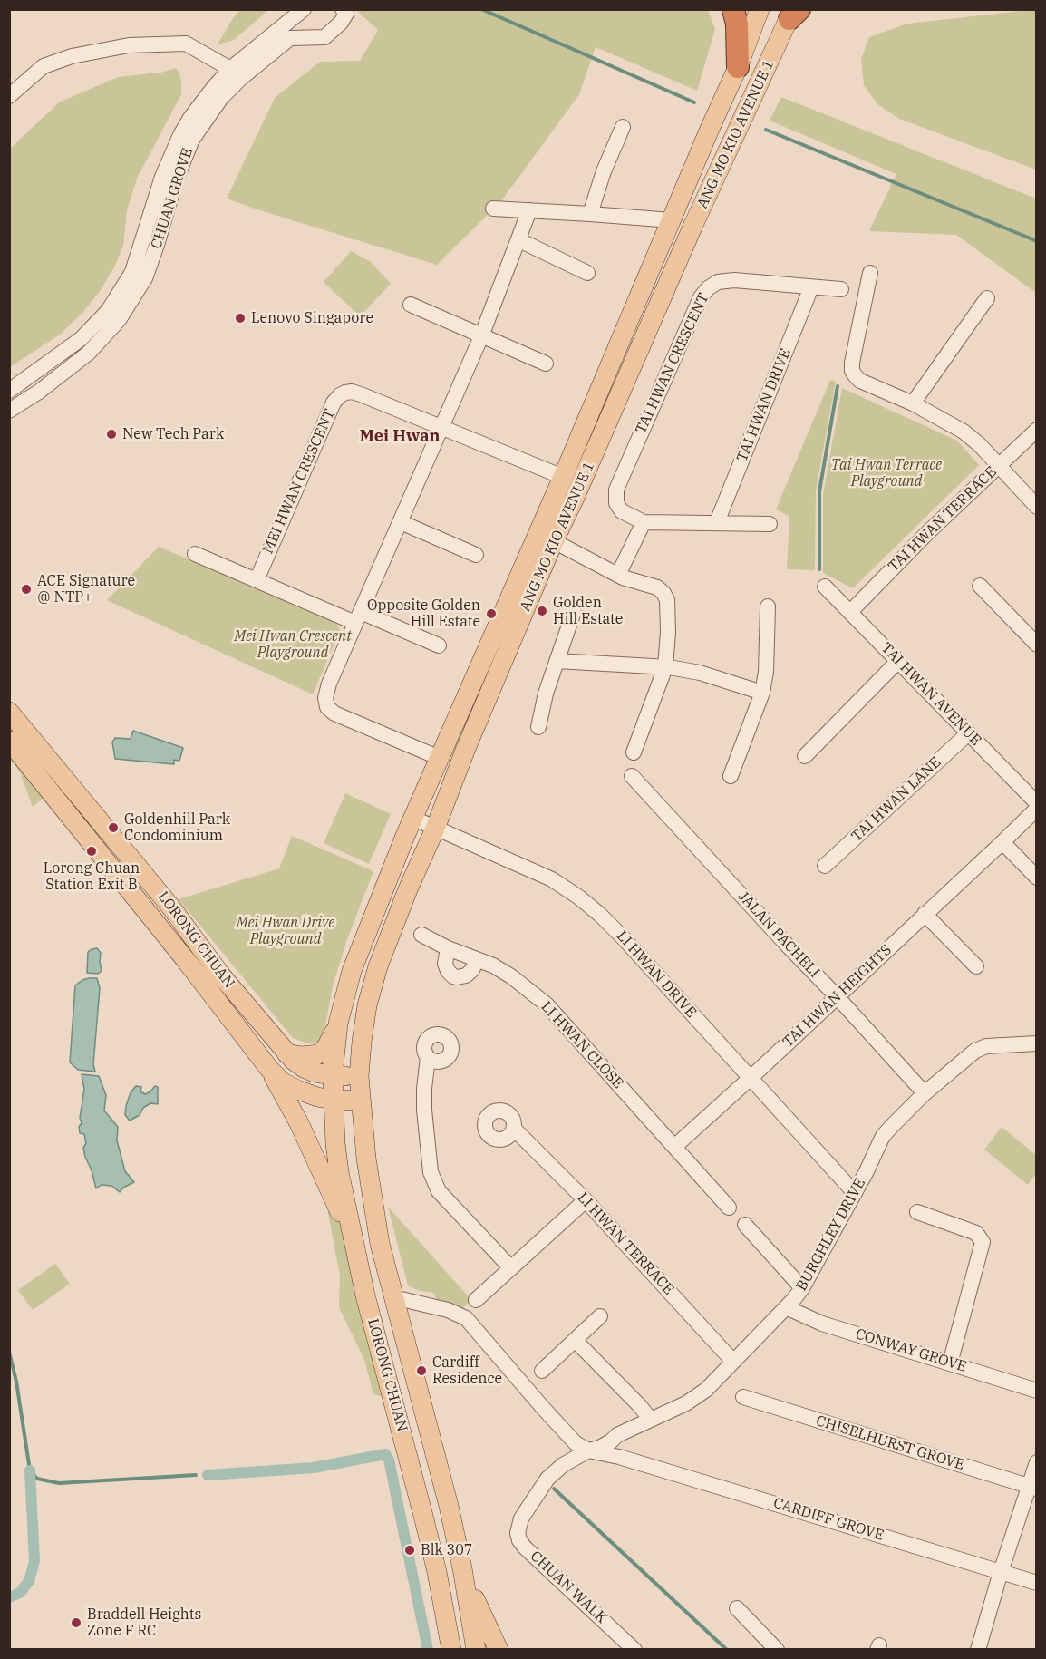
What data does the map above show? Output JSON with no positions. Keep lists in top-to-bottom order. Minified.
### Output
{"streets":{"main road":["ANG MO KIO AVENUE 1","LORONG CHUAN"],"street":["CHUAN GROVE","TAI HWAN CRESCENT","TAI HWAN DRIVE","MEI HWAN CRESCENT","TAI HWAN TERRACE","TAI HWAN AVENUE","TAI HWAN LANE","JALAN PACHELI","LI HWAN DRIVE","TAI HWAN HEIGHTS","LI HWAN CLOSE","BURGHLEY DRIVE","LI HWAN TERRACE","CONWAY GROVE","CHISELHURST GROVE","CARDIFF GROVE","CHUAN WALK"]},"crossings":[["ANG MO KIO AVENUE 1","MEI HWAN CRESCENT"],["ANG MO KIO AVENUE 1","LORONG CHUAN"],["ANG MO KIO AVENUE 1","LI HWAN DRIVE"],["TAI HWAN CRESCENT","TAI HWAN DRIVE"],["TAI HWAN TERRACE","TAI HWAN AVENUE"],["TAI HWAN AVENUE","TAI HWAN LANE"],["JALAN PACHELI","TAI HWAN HEIGHTS"],["JALAN PACHELI","BURGHLEY DRIVE"],["LORONG CHUAN","CARDIFF GROVE"],["LI HWAN DRIVE","TAI HWAN HEIGHTS"],["LI HWAN DRIVE","BURGHLEY DRIVE"],["BURGHLEY DRIVE","LI HWAN TERRACE"],["BURGHLEY DRIVE","CONWAY GROVE"],["BURGHLEY DRIVE","CARDIFF GROVE"],["BURGHLEY DRIVE","CHUAN WALK"],["CARDIFF GROVE","CHUAN WALK"]],"districts":["Mei Hwan"],"parks":["Tai Hwan Terrace Playground","Mei Hwan Crescent Playground","Mei Hwan Drive Playground"],"places":["Lenovo Singapore","New Tech Park","ACE Signature @ NTP+","Golden Hill Estate","Opposite Golden Hill Estate","Goldenhill Park Condominium","Lorong Chuan Station Exit B","Cardiff Residence","Blk 307","Braddell Heights Zone F RC"]}
